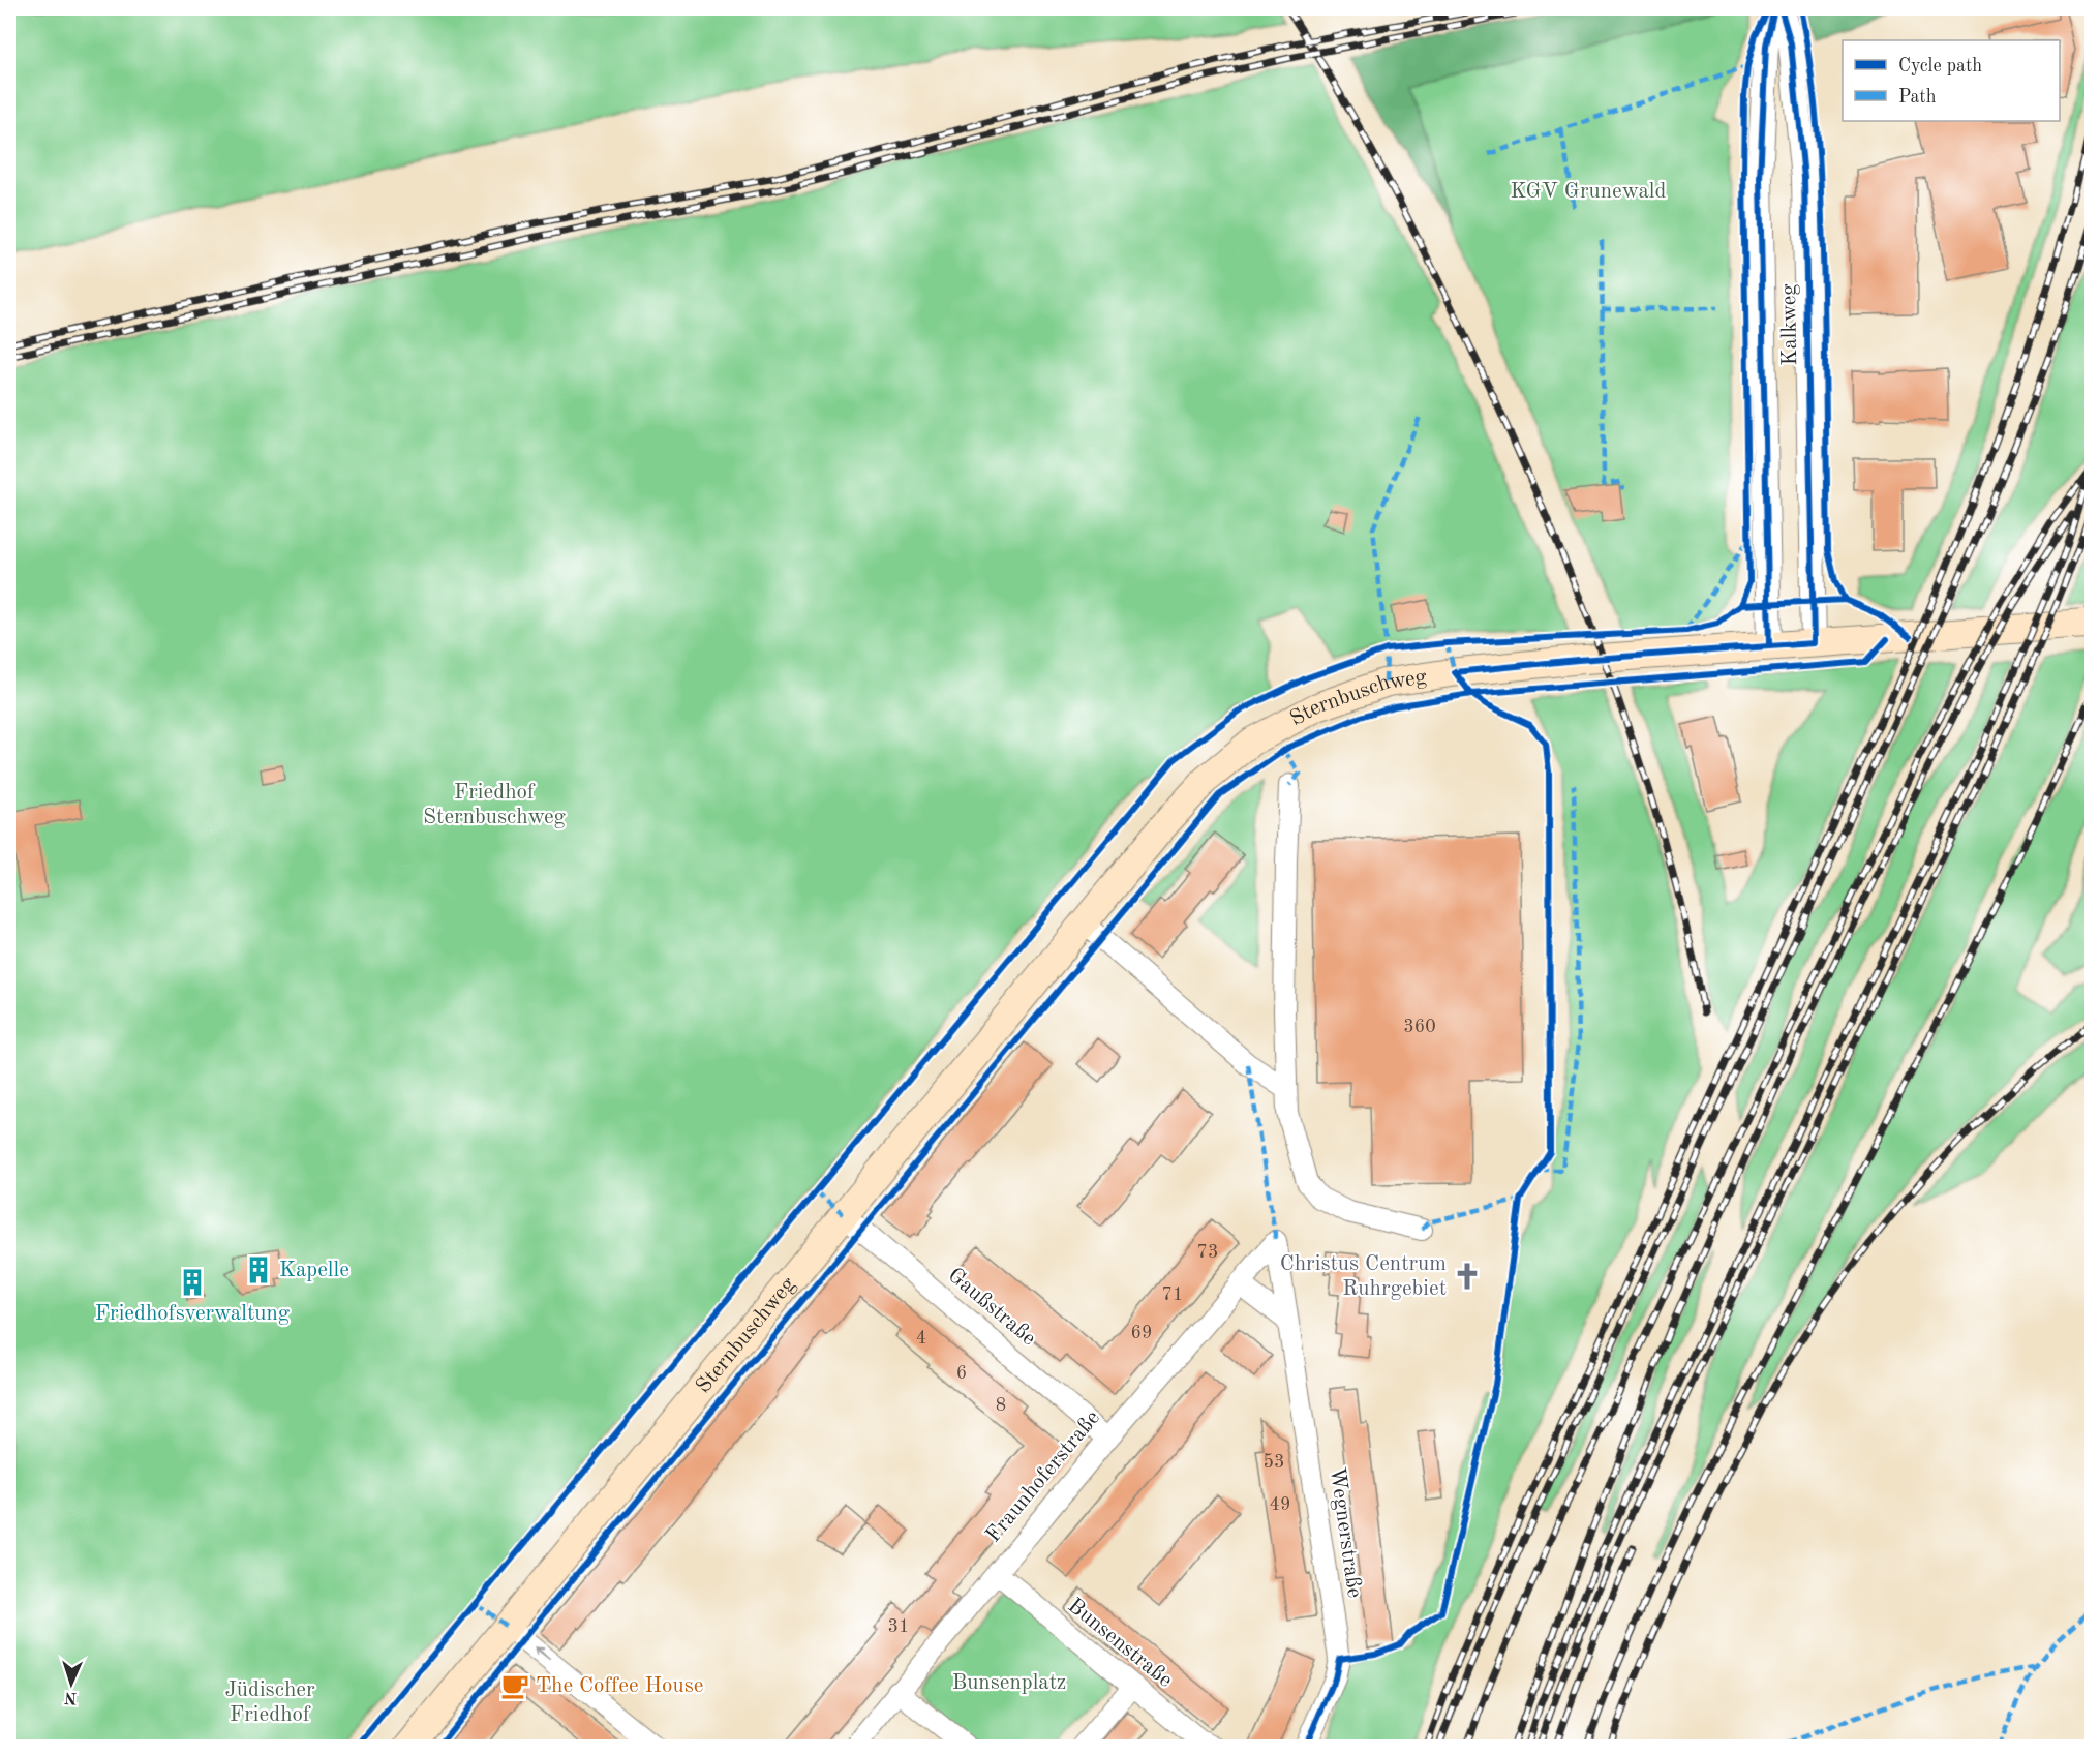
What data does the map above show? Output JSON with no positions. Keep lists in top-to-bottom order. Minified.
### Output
{"streets":{"main road":["Sternbuschweg"],"street":["Kalkweg","Gaußstraße","Fraunhoferstraße","Wegnerstraße","Bunsenstraße"]},"crossings":[["Kalkweg","Sternbuschweg"],["Sternbuschweg","Gaußstraße"],["Gaußstraße","Fraunhoferstraße"],["Fraunhoferstraße","Wegnerstraße"],["Fraunhoferstraße","Bunsenstraße"]],"parks":["KGV Grunewald","Friedhof Sternbuschweg","Bunsenplatz","Jüdischer Friedhof"],"places":{"building":["Kapelle","Friedhofsverwaltung"],"church":["Christus Centrum Ruhrgebiet"],"cafe":["The Coffee House"]},"house_numbers":["360","73","71","69","4","6","8","53","49","31"],"legend":["Cycle path","Path"],"north":"bottom"}
